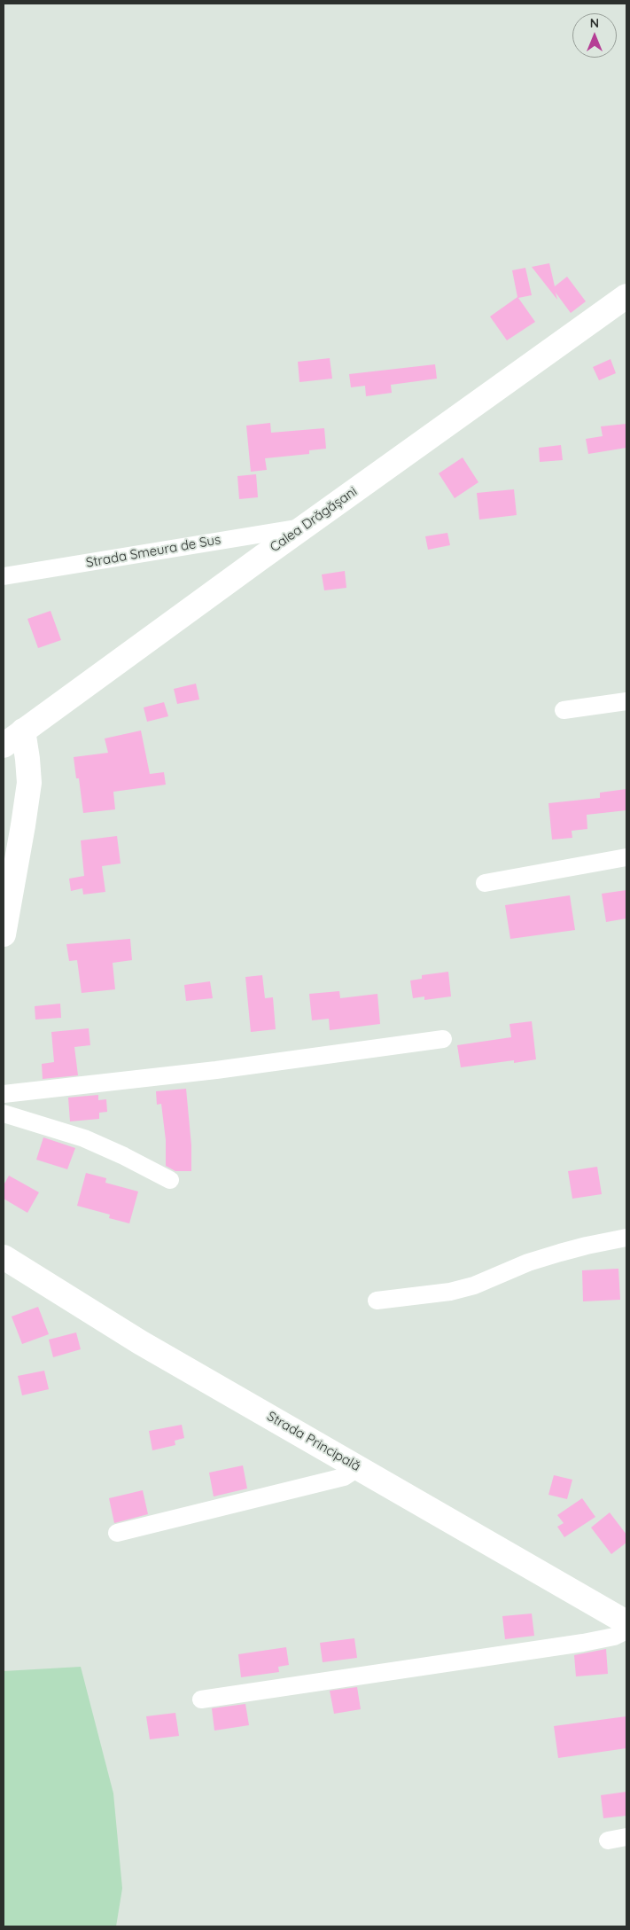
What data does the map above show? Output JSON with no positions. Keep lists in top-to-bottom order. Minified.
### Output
{"streets":{"street":["Calea Drăgășani","Strada Smeura de Sus","Strada Principală"]},"crossings":[["Calea Drăgășani","Strada Smeura de Sus"]],"north":"top"}
